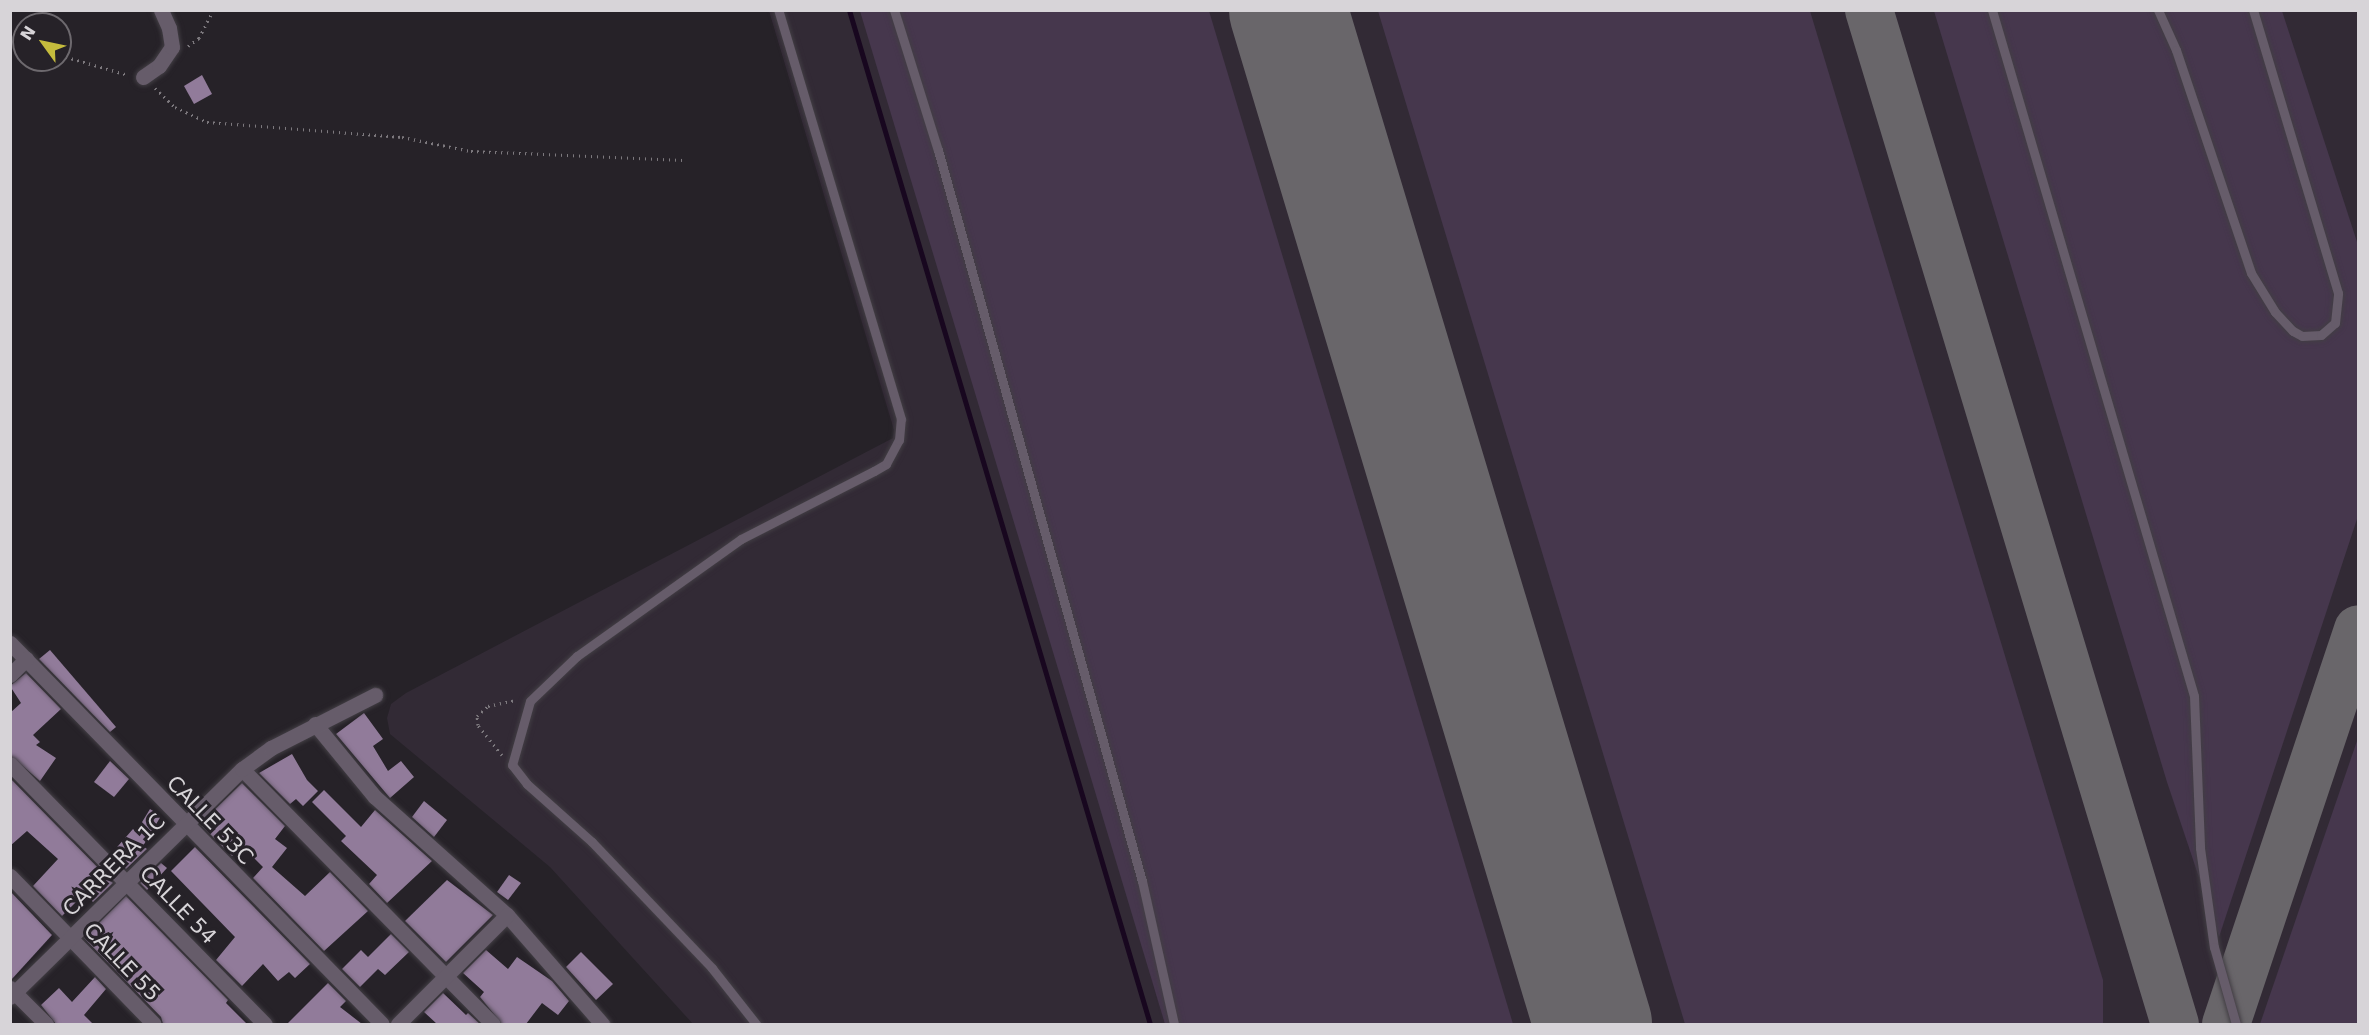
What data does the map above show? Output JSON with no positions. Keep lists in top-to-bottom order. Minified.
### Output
{"streets":{"street":["CALLE 53C","CARRERA 1C","CALLE 54","CALLE 55"]},"crossings":[["CALLE 53C","CARRERA 1C"],["CARRERA 1C","CALLE 54"],["CARRERA 1C","CALLE 55"]],"north":"top left"}
